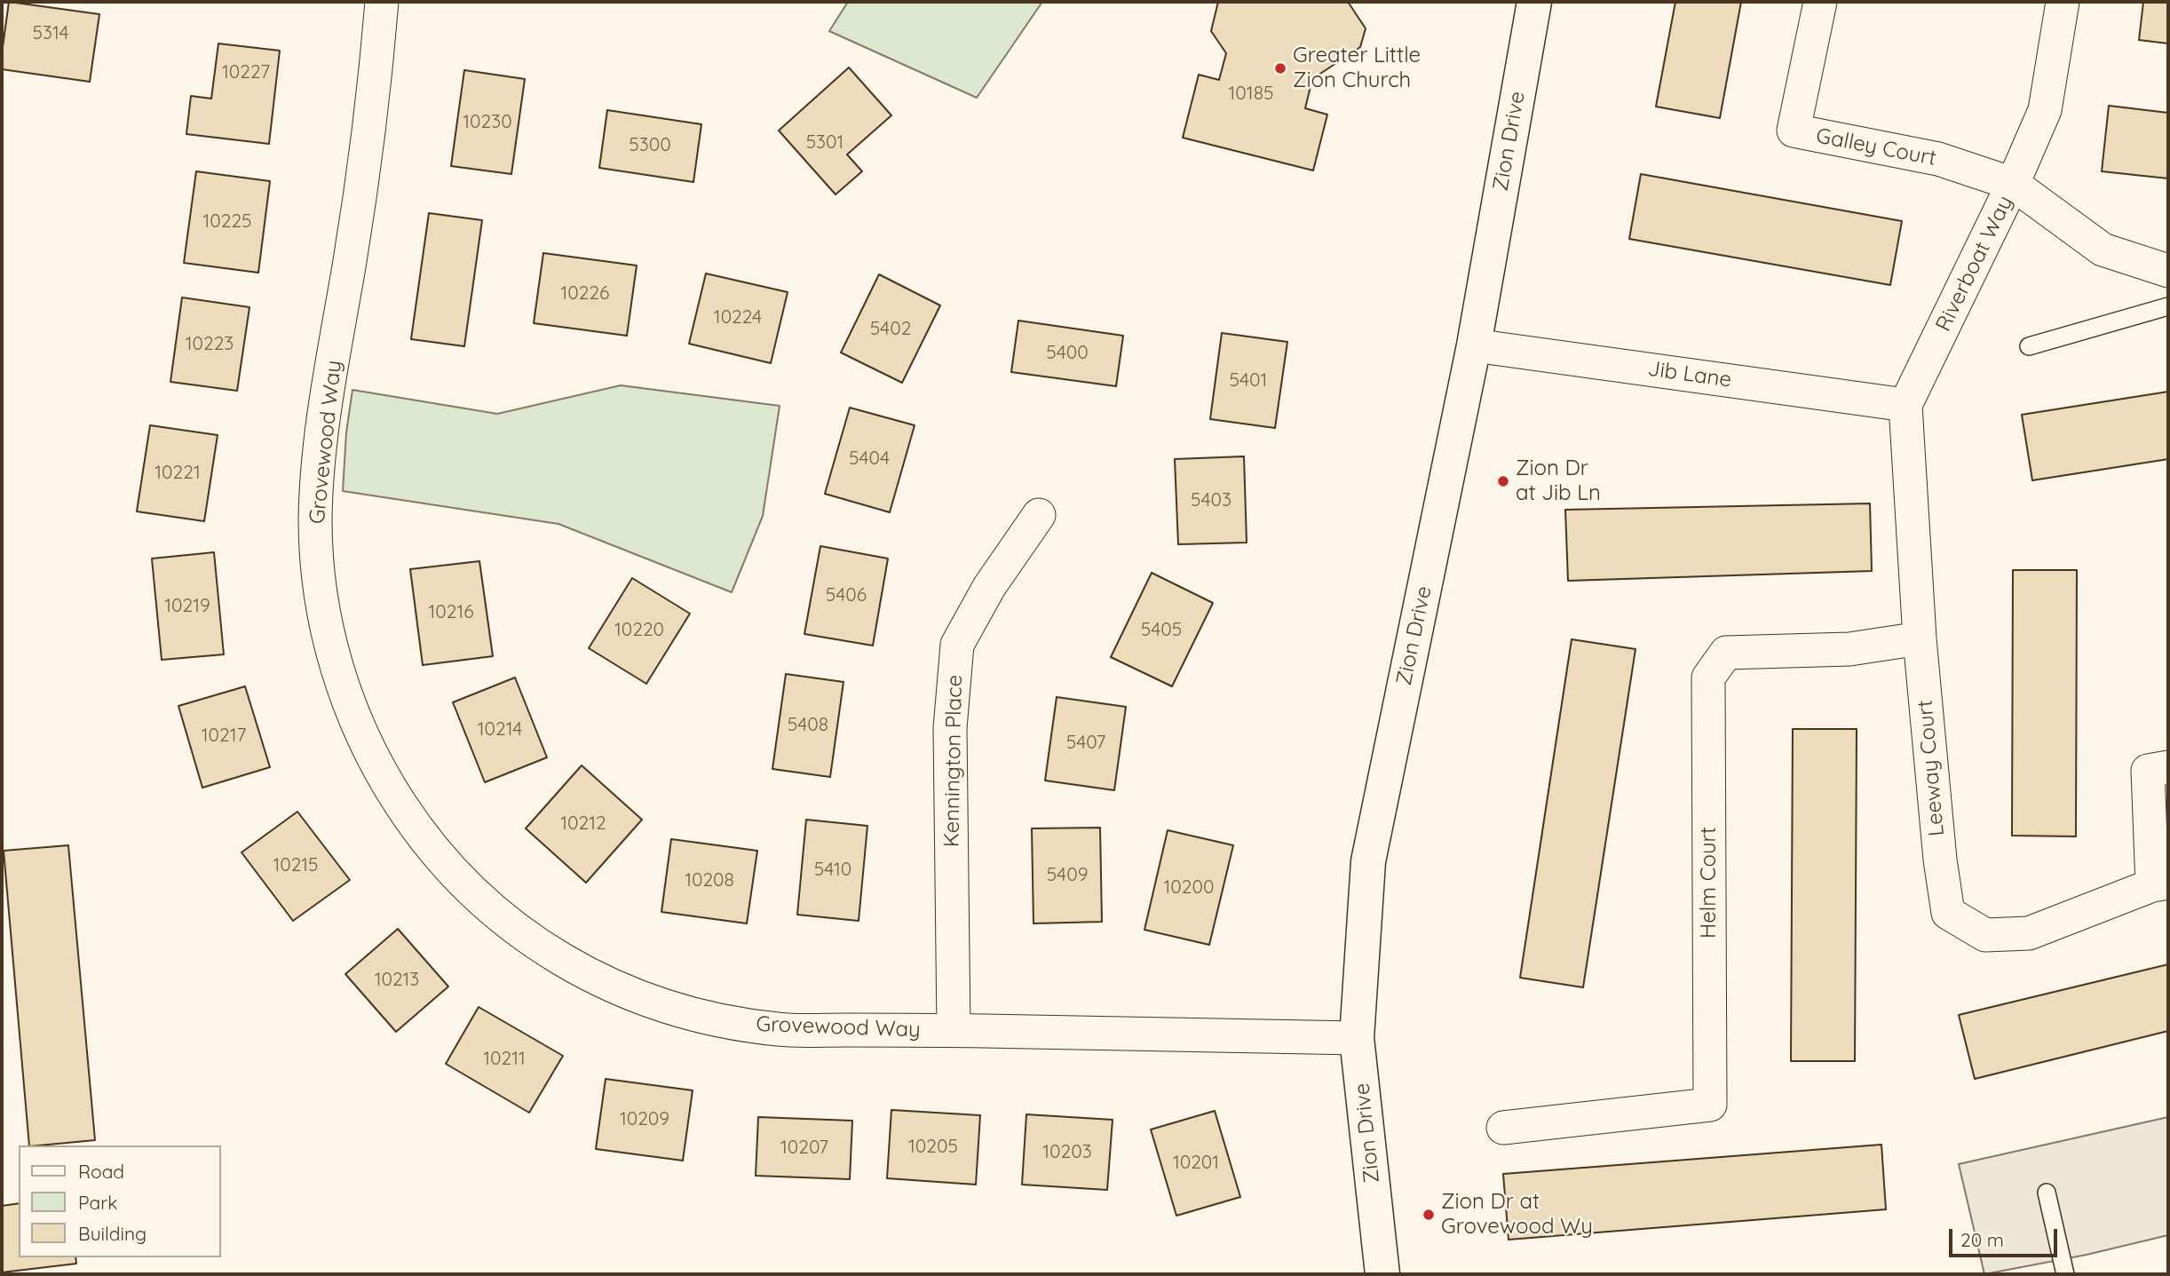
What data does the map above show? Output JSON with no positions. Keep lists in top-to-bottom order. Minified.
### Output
{"streets":{"street":["Zion Drive","Galley Court","Riverboat Way","Jib Lane","Grovewood Way","Kennington Place","Leeway Court","Helm Court"]},"crossings":[["Zion Drive","Jib Lane"],["Zion Drive","Grovewood Way"],["Galley Court","Riverboat Way"],["Riverboat Way","Jib Lane"],["Riverboat Way","Leeway Court"],["Jib Lane","Leeway Court"],["Grovewood Way","Kennington Place"],["Leeway Court","Helm Court"]],"places":["Greater Little Zion Church","Zion Dr at Jib Ln","Zion Dr at Grovewood Wy"],"house_numbers":["5314","10227","10185","10230","5301","5300","10225","10226","10224","5402","10223","5400","5401","5404","10221","5403","5406","10219","10216","10220","5405","5408","10214","10217","5407","10212","10215","5410","5409","10208","10200","10213","10211","10209","10205","10207","10203","10201"],"legend":["Road","Park","Building"],"scale_bar":"20 m"}
